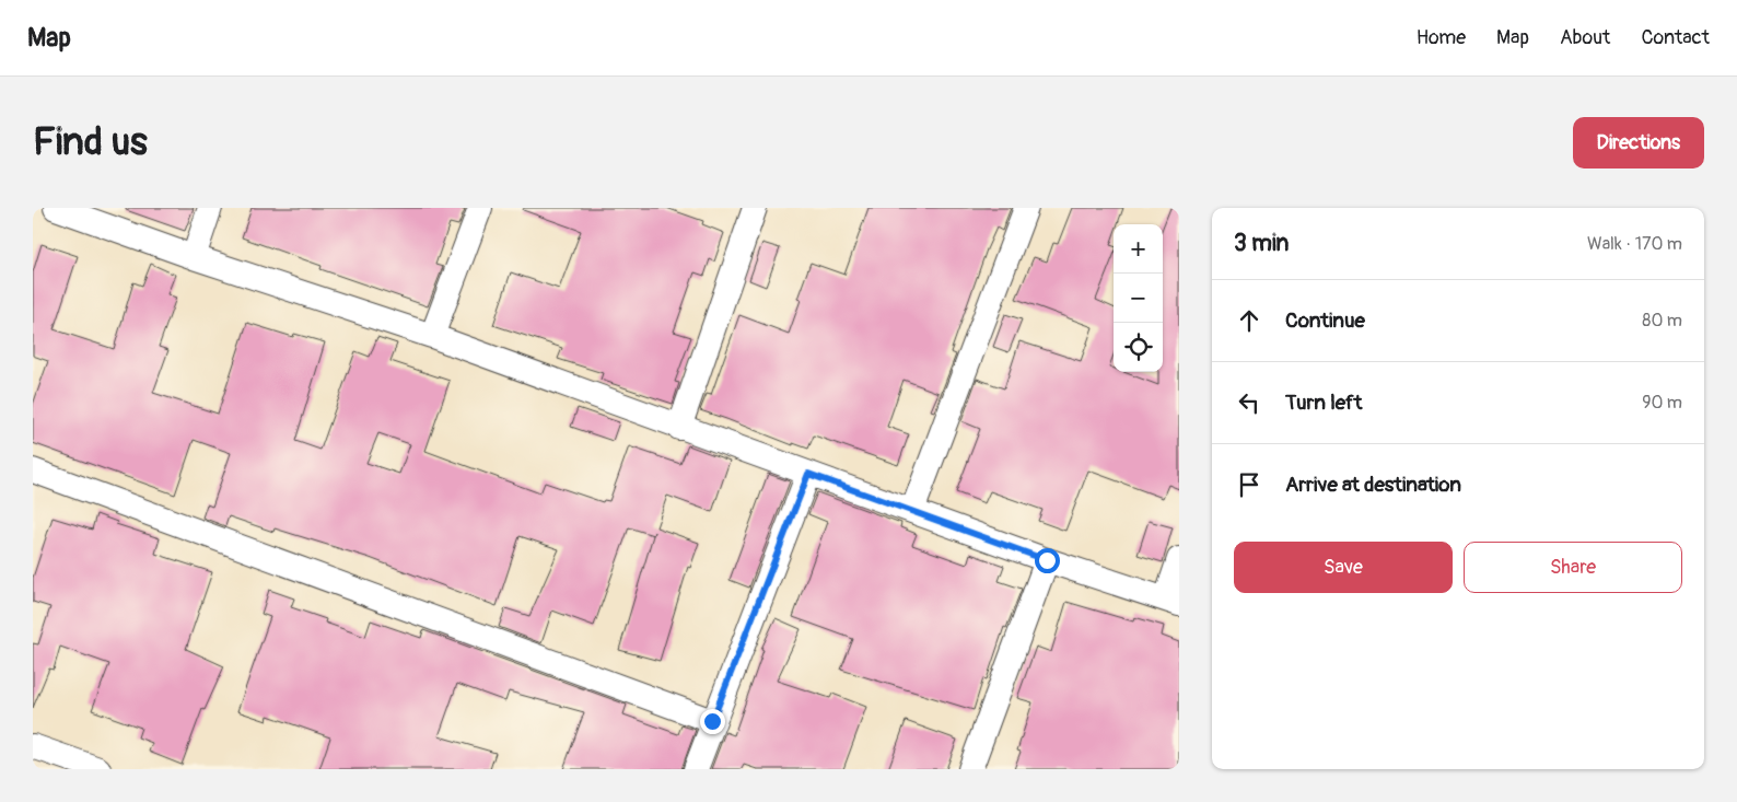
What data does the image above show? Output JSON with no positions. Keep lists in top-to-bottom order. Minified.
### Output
{"page":{"header":"Map","nav":["Home","Map","About","Contact"],"buttons":["Directions",["Save","Share"]],"title":"Find us","heading":["3 min","Walk · 170 m"],"map_buttons":["+","−"],"list":[["Continue","80 m"],["Turn left","90 m"],"Arrive at destination"]}}
